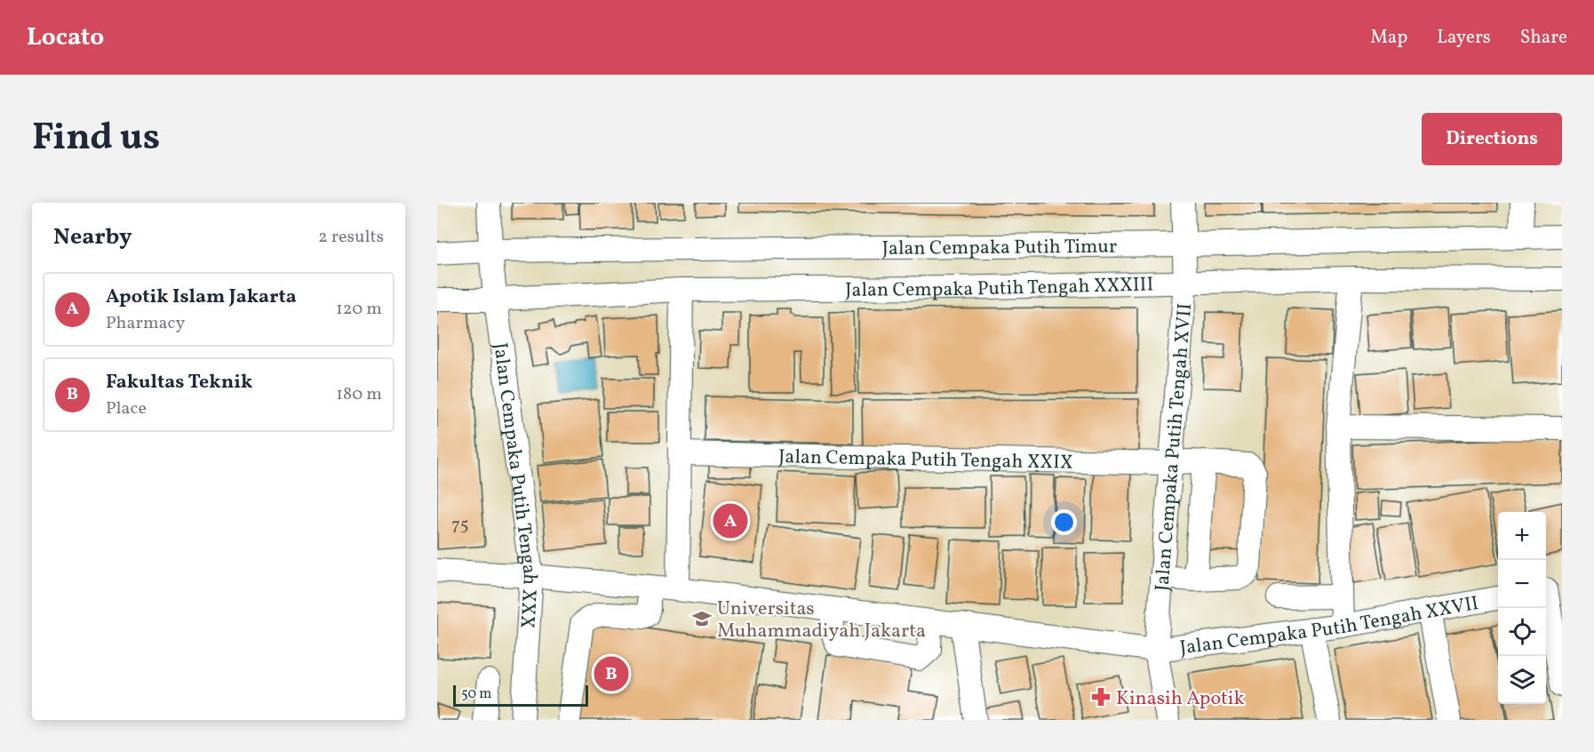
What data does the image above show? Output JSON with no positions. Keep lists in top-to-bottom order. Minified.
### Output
{"streets":{"street":["Jalan Cempaka Putih Timur","Jalan Cempaka Putih Tengah XXXIII","Jalan Cempaka Putih Tengah XVII","Jalan Cempaka Putih Tengah XXIX","Jalan Cempaka Putih Tengah XXX","Jalan Cempaka Putih Tengah XXVII"]},"crossings":[["Jalan Cempaka Putih Timur","Jalan Cempaka Putih Tengah XVII"],["Jalan Cempaka Putih Timur","Jalan Cempaka Putih Tengah XXX"],["Jalan Cempaka Putih Tengah XXXIII","Jalan Cempaka Putih Tengah XVII"],["Jalan Cempaka Putih Tengah XXXIII","Jalan Cempaka Putih Tengah XXX"],["Jalan Cempaka Putih Tengah XVII","Jalan Cempaka Putih Tengah XXIX"],["Jalan Cempaka Putih Tengah XVII","Jalan Cempaka Putih Tengah XXVII"]],"places":{"school or university":["Universitas Muhammadiyah Jakarta"],"pharmacy":["Kinasih Apotik"]},"house_numbers":["75"],"scale_bar":"50 m","page":{"header":"Locato","nav":["Map","Layers","Share"],"title":"Find us","buttons":"Directions","heading":["Nearby","2 results"],"list":[{"mark":"A","name":"Apotik Islam Jakarta","note":"Pharmacy","value":"120 m"},{"mark":"B","name":"Fakultas Teknik","note":"Place","value":"180 m"}],"pins":["A","B"],"map_buttons":["+","−"],"scale":"50 m"}}
